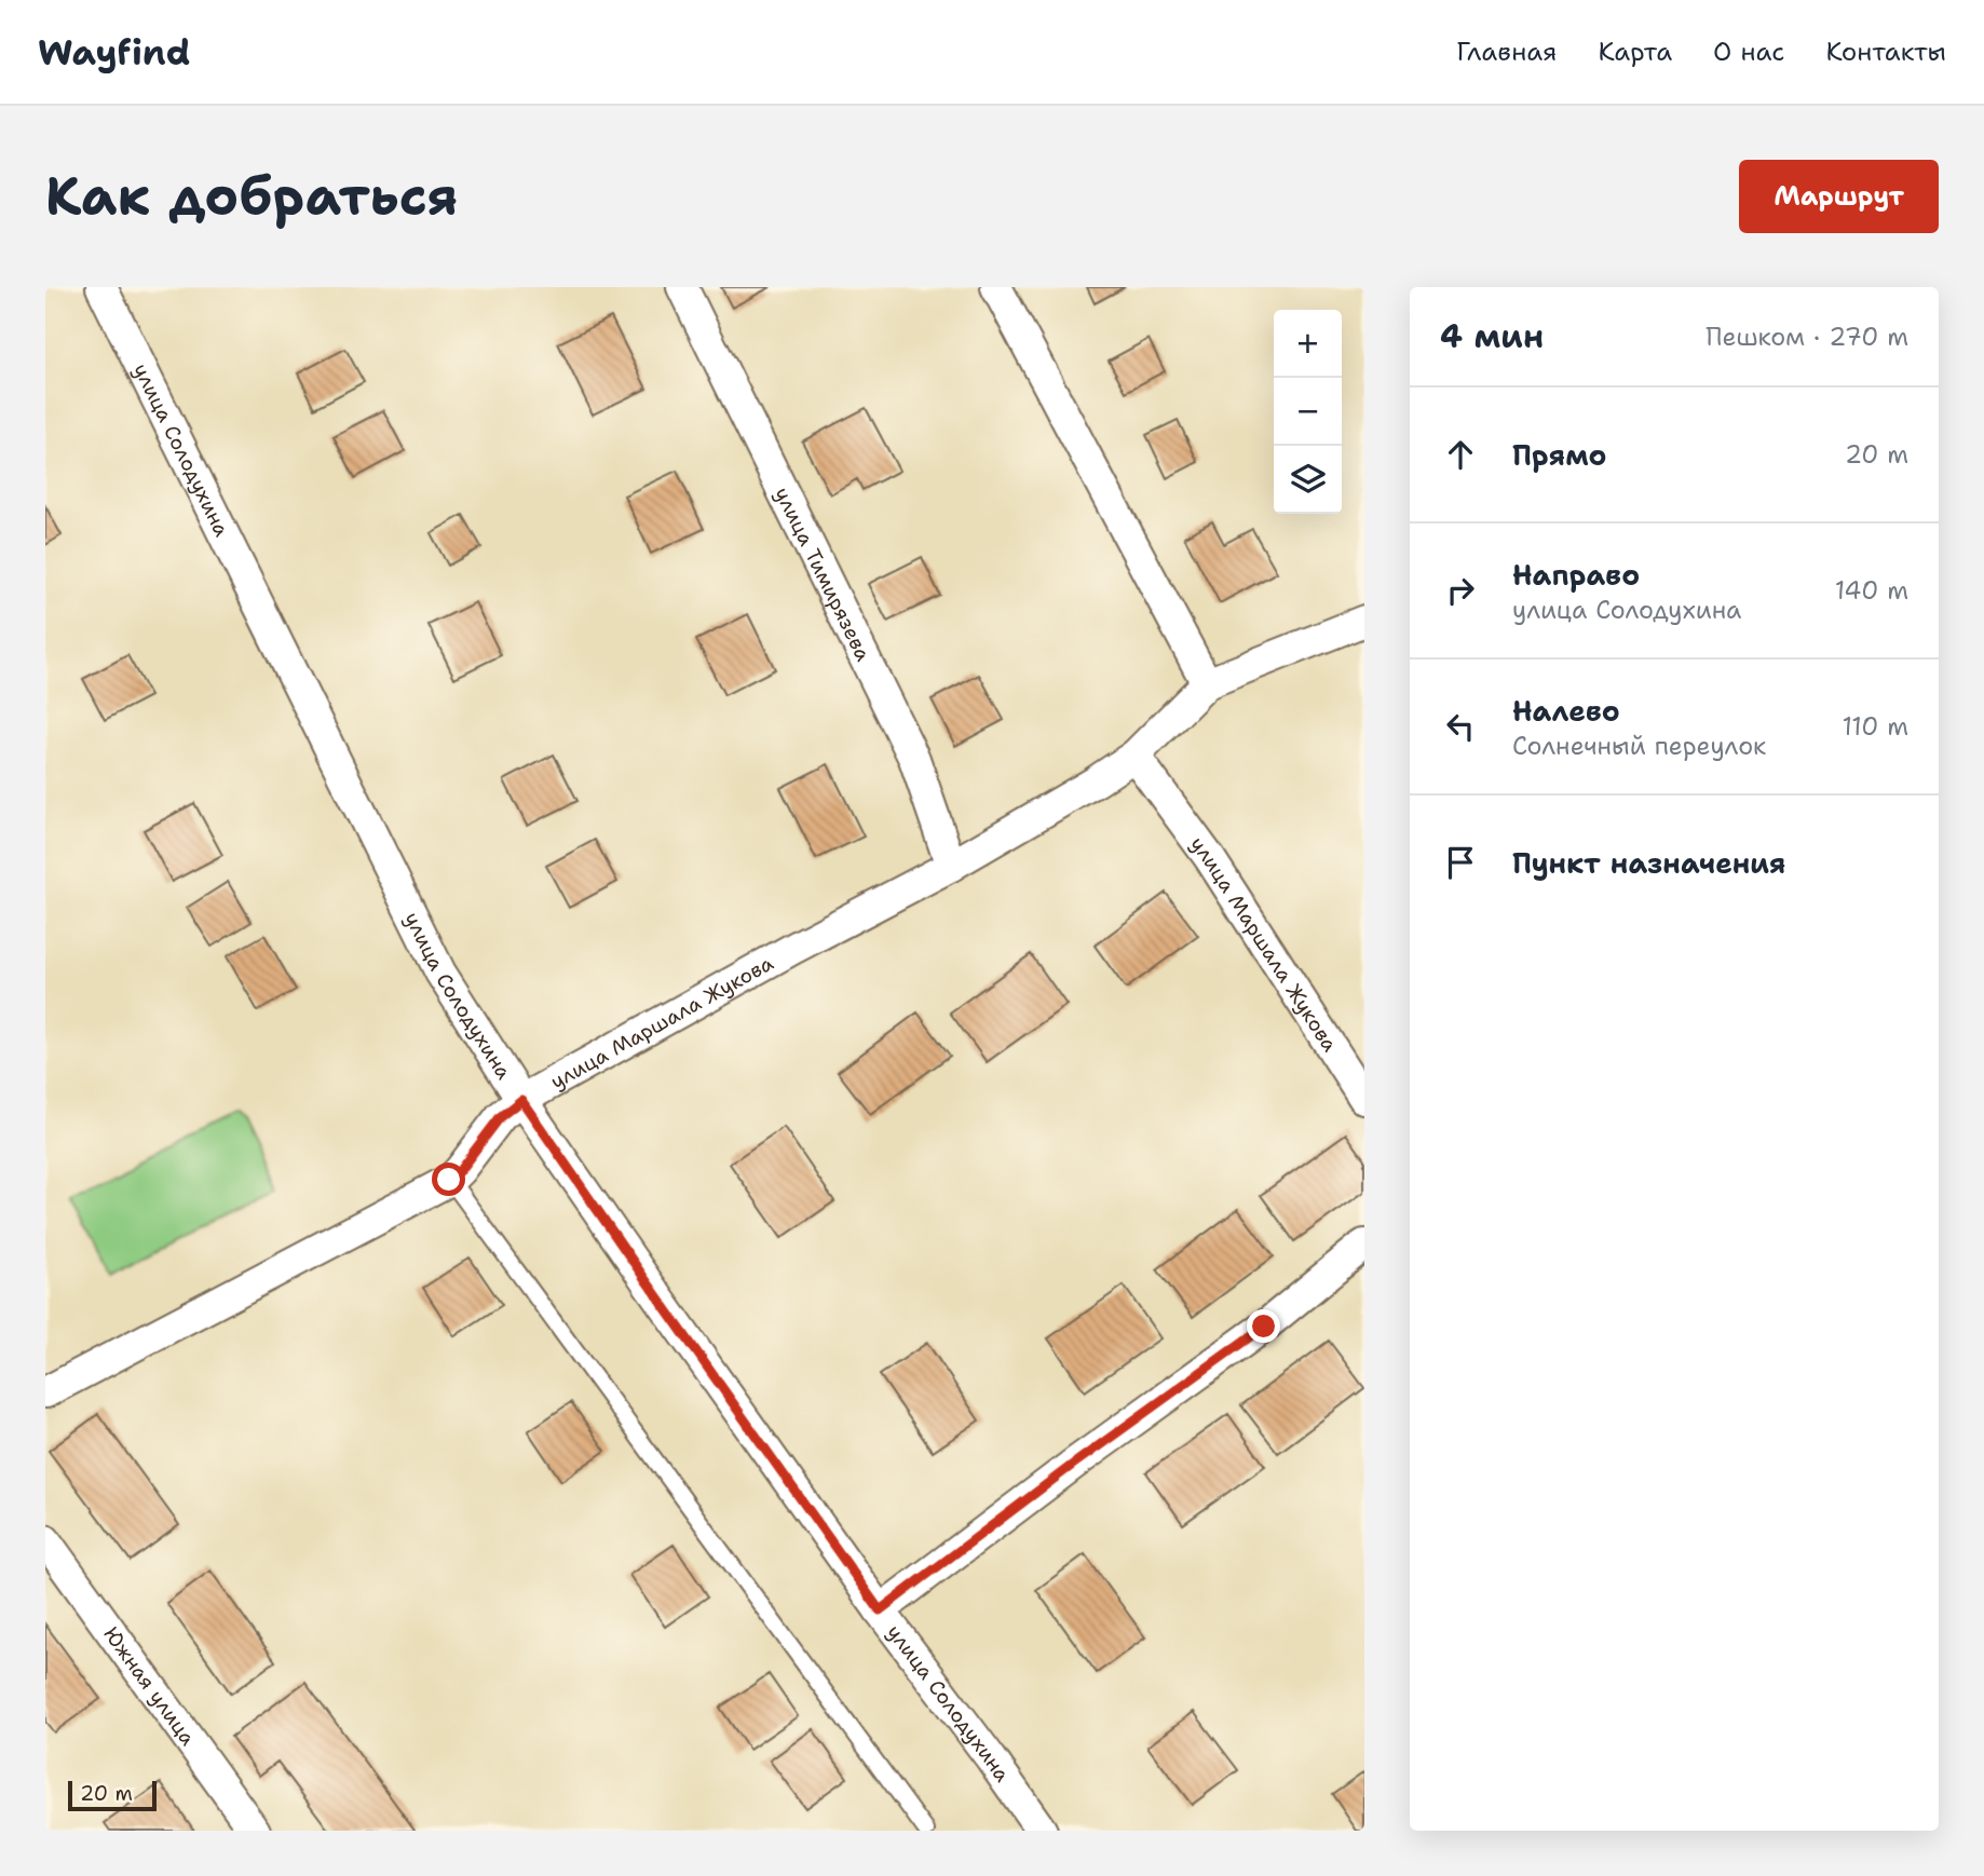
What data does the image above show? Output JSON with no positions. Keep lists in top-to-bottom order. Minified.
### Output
{"streets":{"street":["улица Солодухина","улица Тимирязева","улица Маршала Жукова","Южная улица"]},"crossings":[["улица Солодухина","улица Маршала Жукова"],["улица Тимирязева","улица Маршала Жукова"]],"scale_bar":"20 m","page":{"header":"Wayfind","nav":["Главная","Карта","О нас","Контакты"],"buttons":"Маршрут","title":"Как добраться","heading":["4 мин","Пешком · 270 m"],"map_buttons":["+","−"],"list":[["Прямо","20 m"],["Направо","улица Солодухина","140 m"],["Налево","Солнечный переулок","110 m"],"Пункт назначения"],"scale":"20 m"}}
